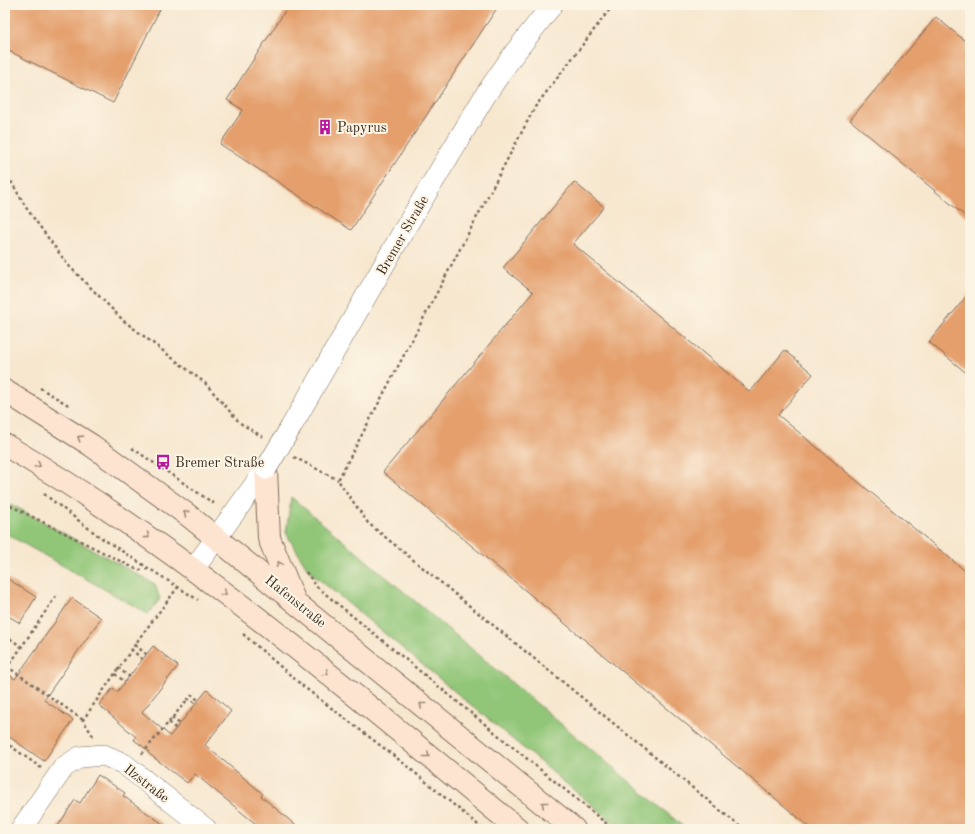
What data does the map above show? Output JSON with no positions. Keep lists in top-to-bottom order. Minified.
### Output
{"streets":{"main road":["Hafenstraße"],"street":["Bremer Straße","Ilzstraße"]},"crossings":[["Bremer Straße","Hafenstraße"]],"places":{"building":["Papyrus"],"bus stop":["Bremer Straße"]}}
